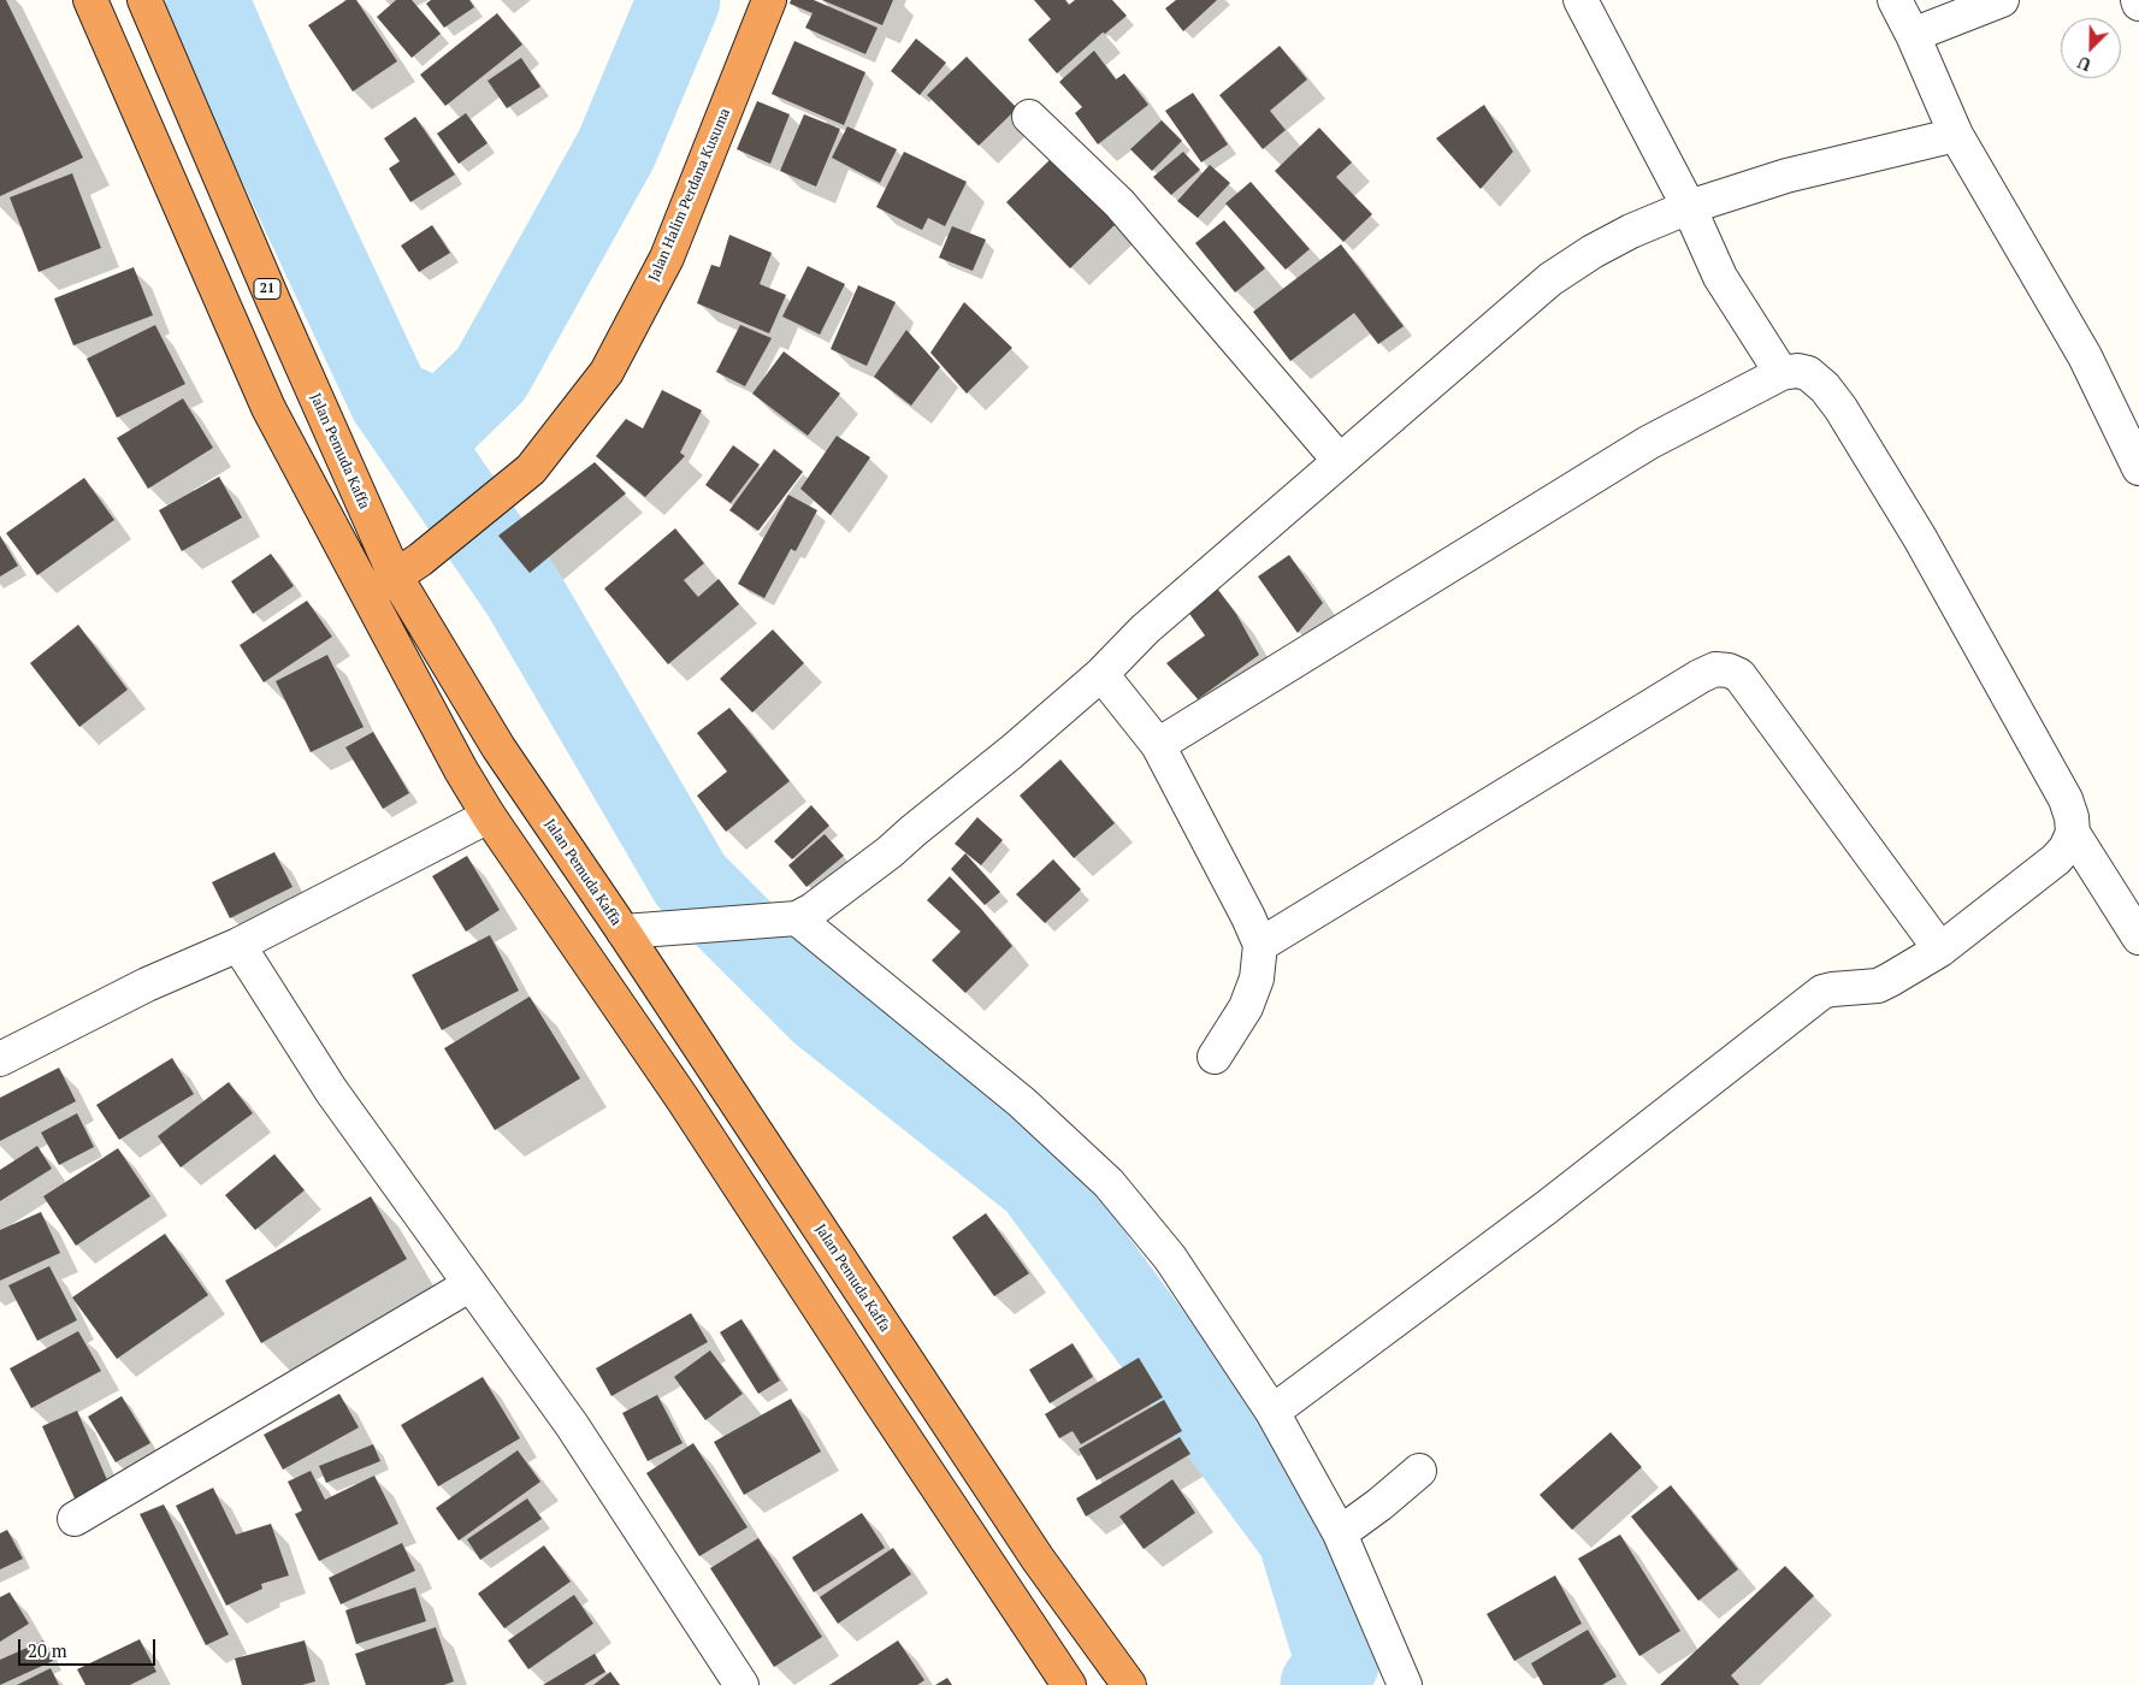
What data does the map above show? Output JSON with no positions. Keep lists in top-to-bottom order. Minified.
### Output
{"streets":{"highway":["Jalan Halim Perdana Kusuma","21","Jalan Pemuda Kaffa"]},"crossings":[["Jalan Halim Perdana Kusuma","Jalan Pemuda Kaffa"]],"scale_bar":"20 m","north":"bottom left"}
